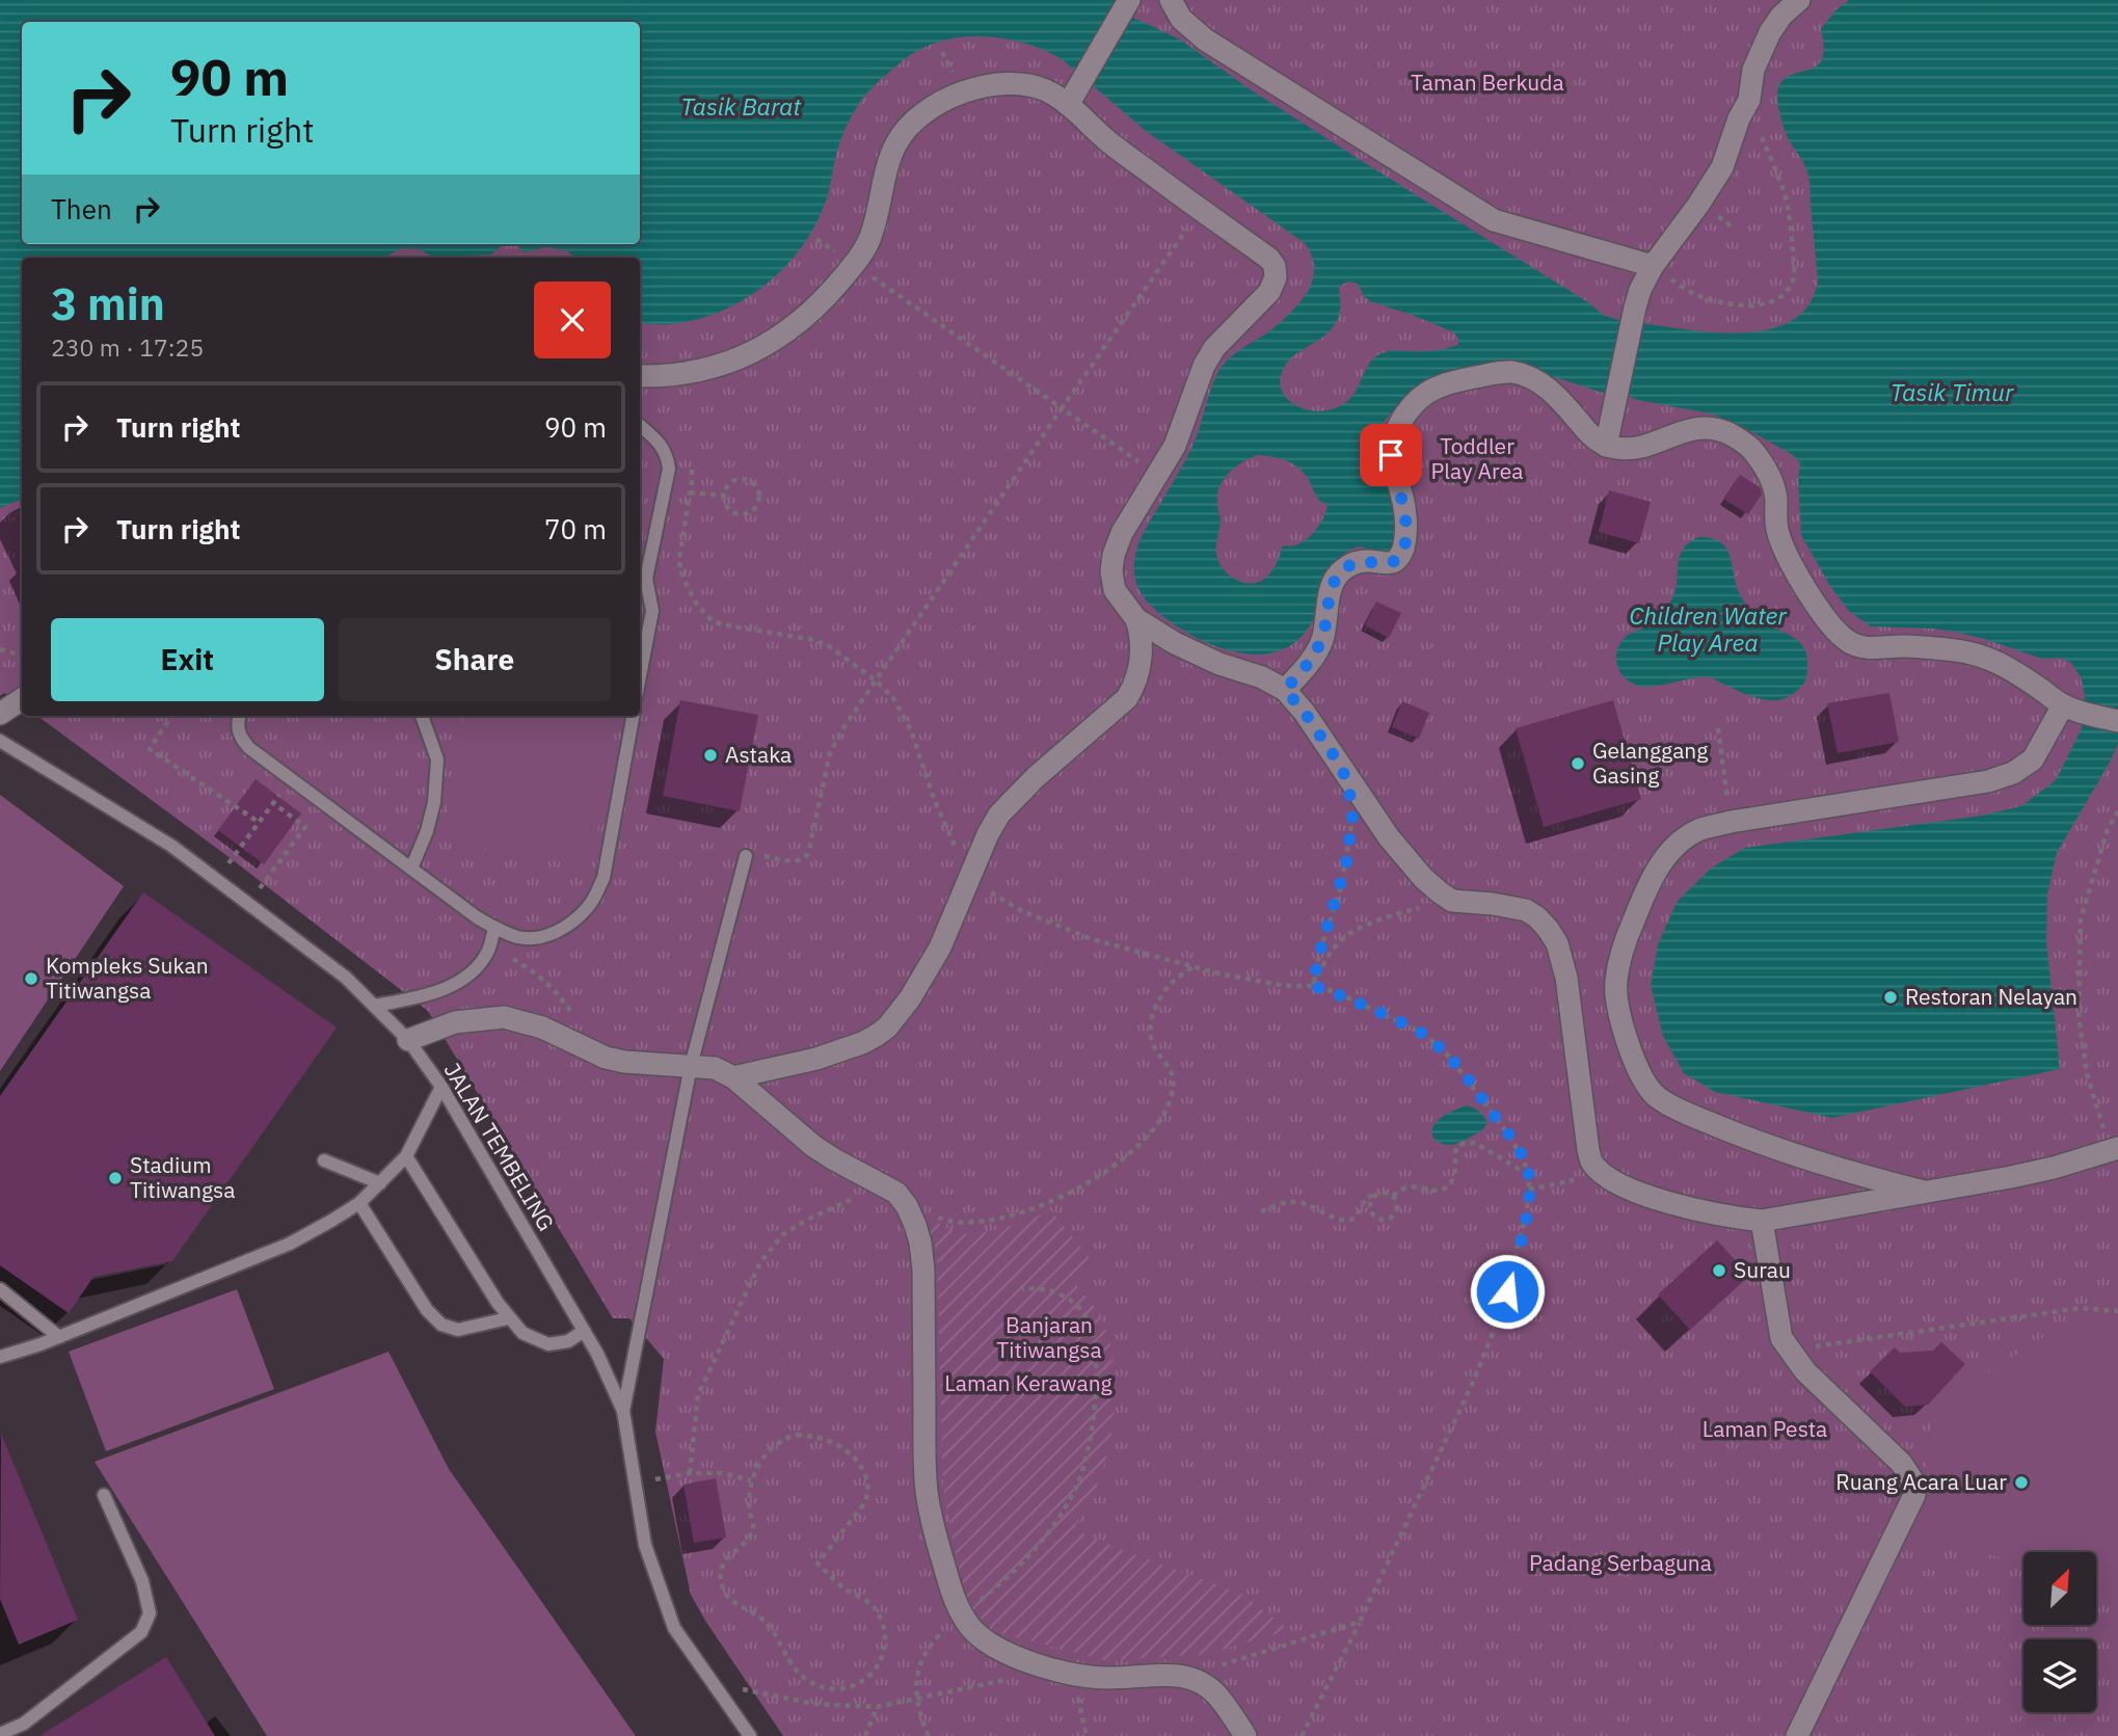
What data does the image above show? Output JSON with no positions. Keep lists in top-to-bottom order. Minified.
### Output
{"streets":{"lane":["JALAN TEMBELING"]},"water":["Tasik Barat","Tasik Timur","Children Water Play Area"],"parks":["Taman Berkuda","Toddler Play Area","Banjaran Titiwangsa","Laman Kerawang","Laman Pesta","Padang Serbaguna"],"places":["Astaka","Gelanggang Gasing","Kompleks Sukan Titiwangsa","Restoran Nelayan","Stadium Titiwangsa","Surau","Ruang Acara Luar"],"north":"top right","page":{"turn":["90 m","Turn right"],"then":"Then","heading":["3 min","230 m · 17:25"],"list":[{"name":"Turn right","value":"90 m"},{"name":"Turn right","value":"70 m"}],"buttons":["Exit","Share"]}}
